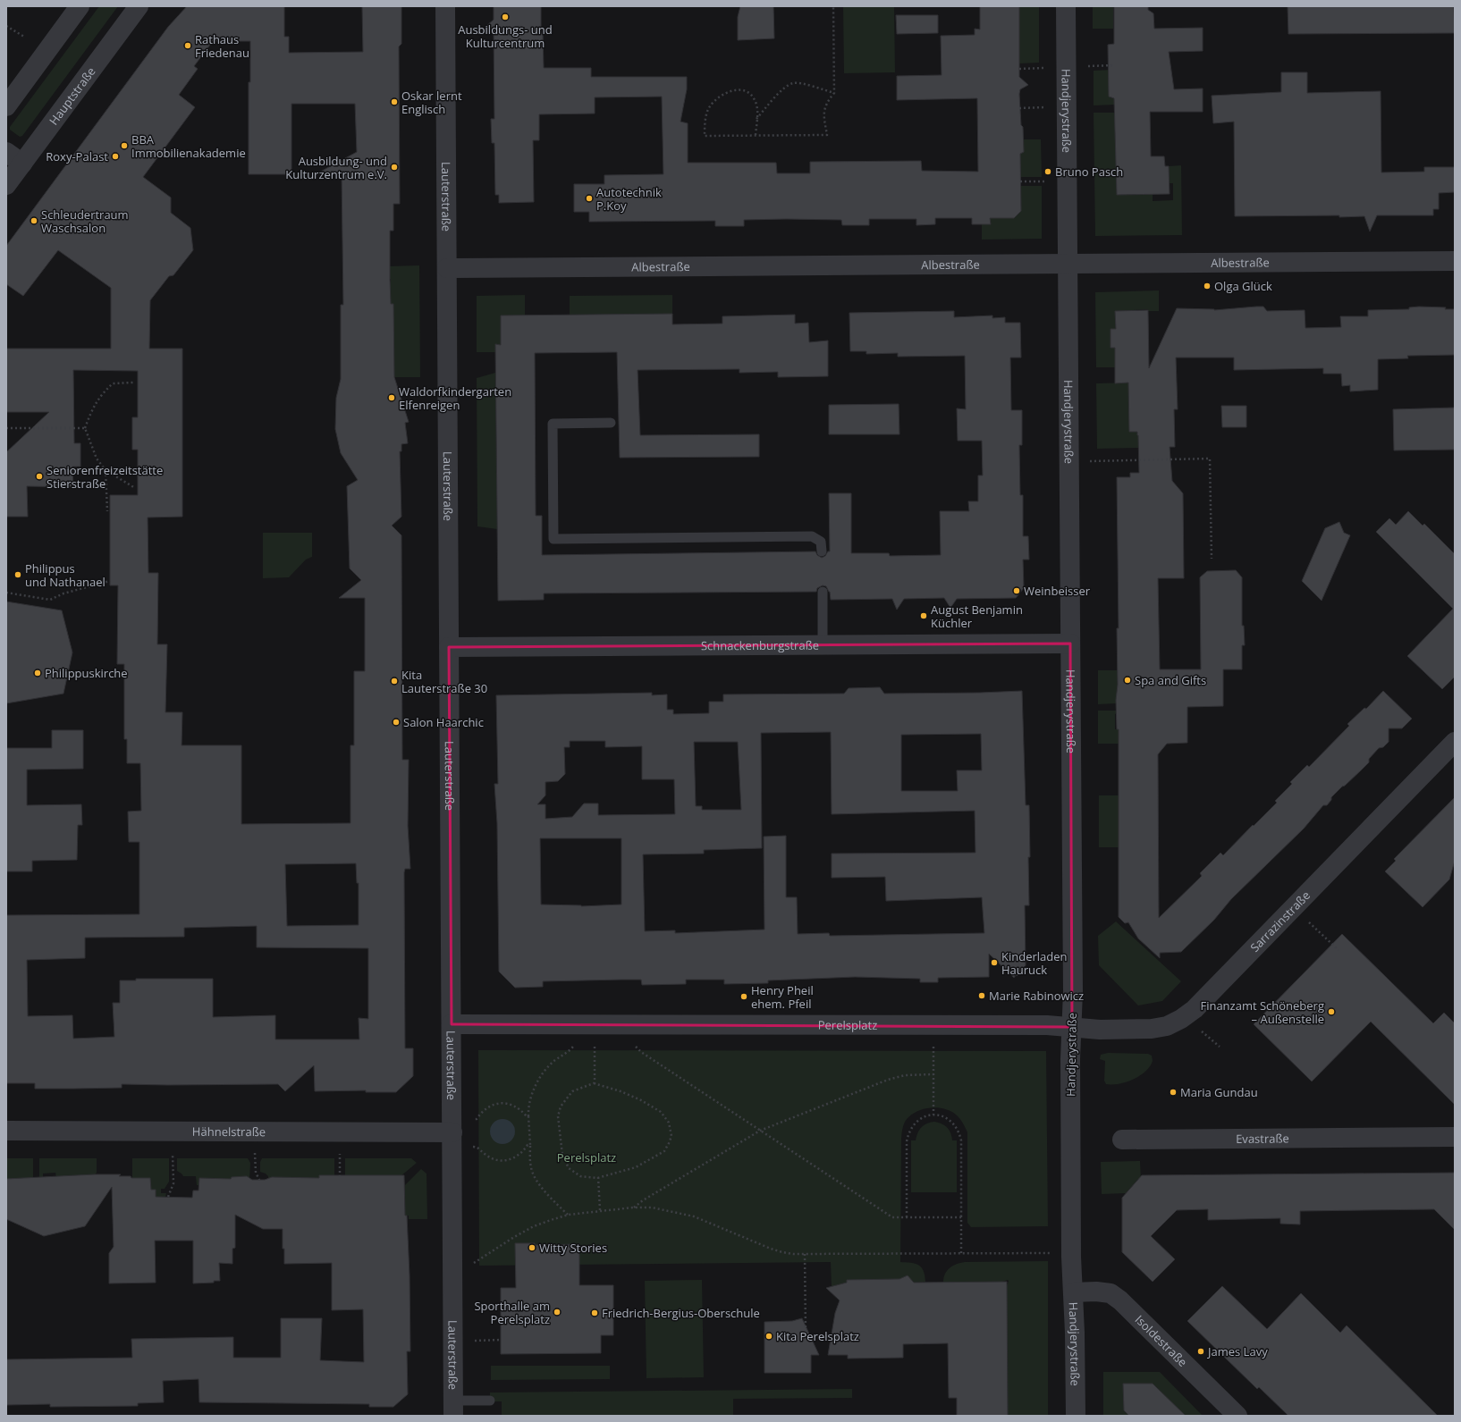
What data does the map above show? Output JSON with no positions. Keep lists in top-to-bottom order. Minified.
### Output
{"streets":{"street":["Hauptstraße","Handjerystraße","Lauterstraße","Albestraße","Schnackenburgstraße","Sarrazinstraße","Perelsplatz","Hähnelstraße","Evastraße","Isoldestraße"]},"crossings":[["Handjerystraße","Albestraße"],["Handjerystraße","Schnackenburgstraße"],["Handjerystraße","Sarrazinstraße"],["Handjerystraße","Perelsplatz"],["Handjerystraße","Isoldestraße"],["Lauterstraße","Albestraße"],["Lauterstraße","Schnackenburgstraße"],["Lauterstraße","Perelsplatz"],["Lauterstraße","Hähnelstraße"],["Sarrazinstraße","Perelsplatz"]],"parks":["Perelsplatz"],"places":["Ausbildungs- und Kulturcentrum","Rathaus Friedenau","Oskar lernt Englisch","BBA Immobilienakademie","Roxy-Palast","Ausbildung- und Kulturzentrum e.V.","Bruno Pasch","Autotechnik P.Koy","Schleudertraum Waschsalon","Olga Glück","Waldorfkindergarten Elfenreigen","Seniorenfreizeitstätte Stierstraße","Philippus und Nathanael","Weinbeisser","August Benjamin Küchler","Philippuskirche","Spa and Gifts","Kita Lauterstraße 30","Salon Haarchic","Kinderladen Hauruck","Marie Rabinowicz","Henry Pheil ehem. Pfeil","Finanzamt Schöneberg – Außenstelle","Maria Gundau","Witty Stories","Sporthalle am Perelsplatz","Friedrich-Bergius-Oberschule","Kita Perelsplatz","James Lavy"]}
